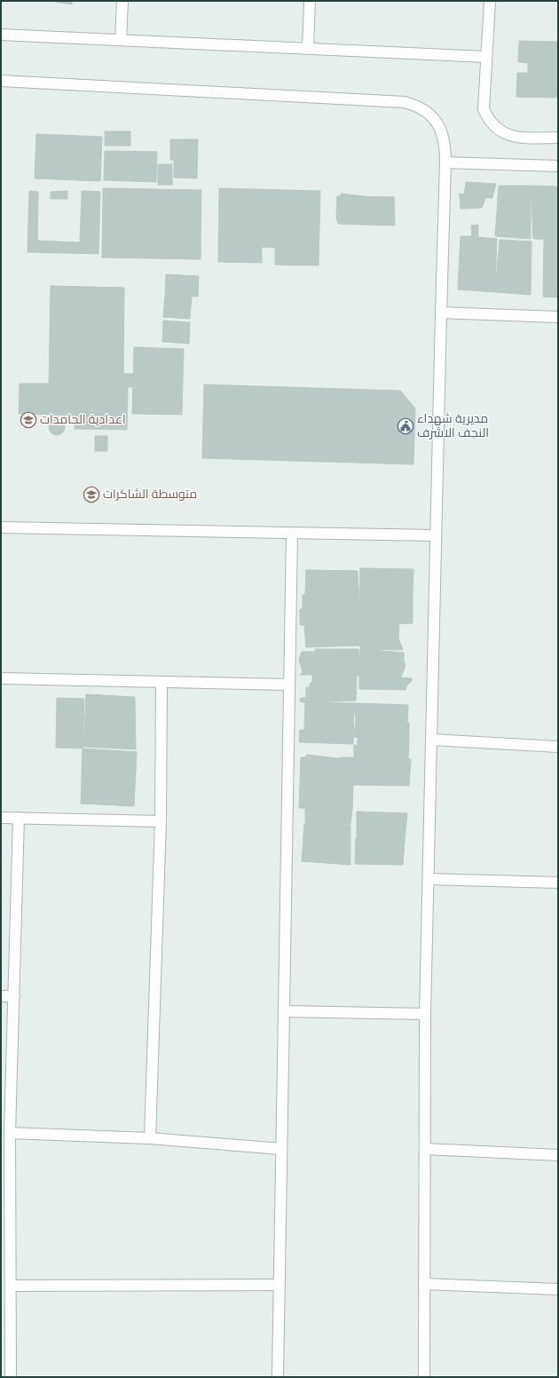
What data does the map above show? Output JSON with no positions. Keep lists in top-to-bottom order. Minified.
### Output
{"places":{"school or university":["اعدادية الحامدات","متوسطة الشاكرات"],"public building":["مديرية شهداء النجف الاشرف"]}}
